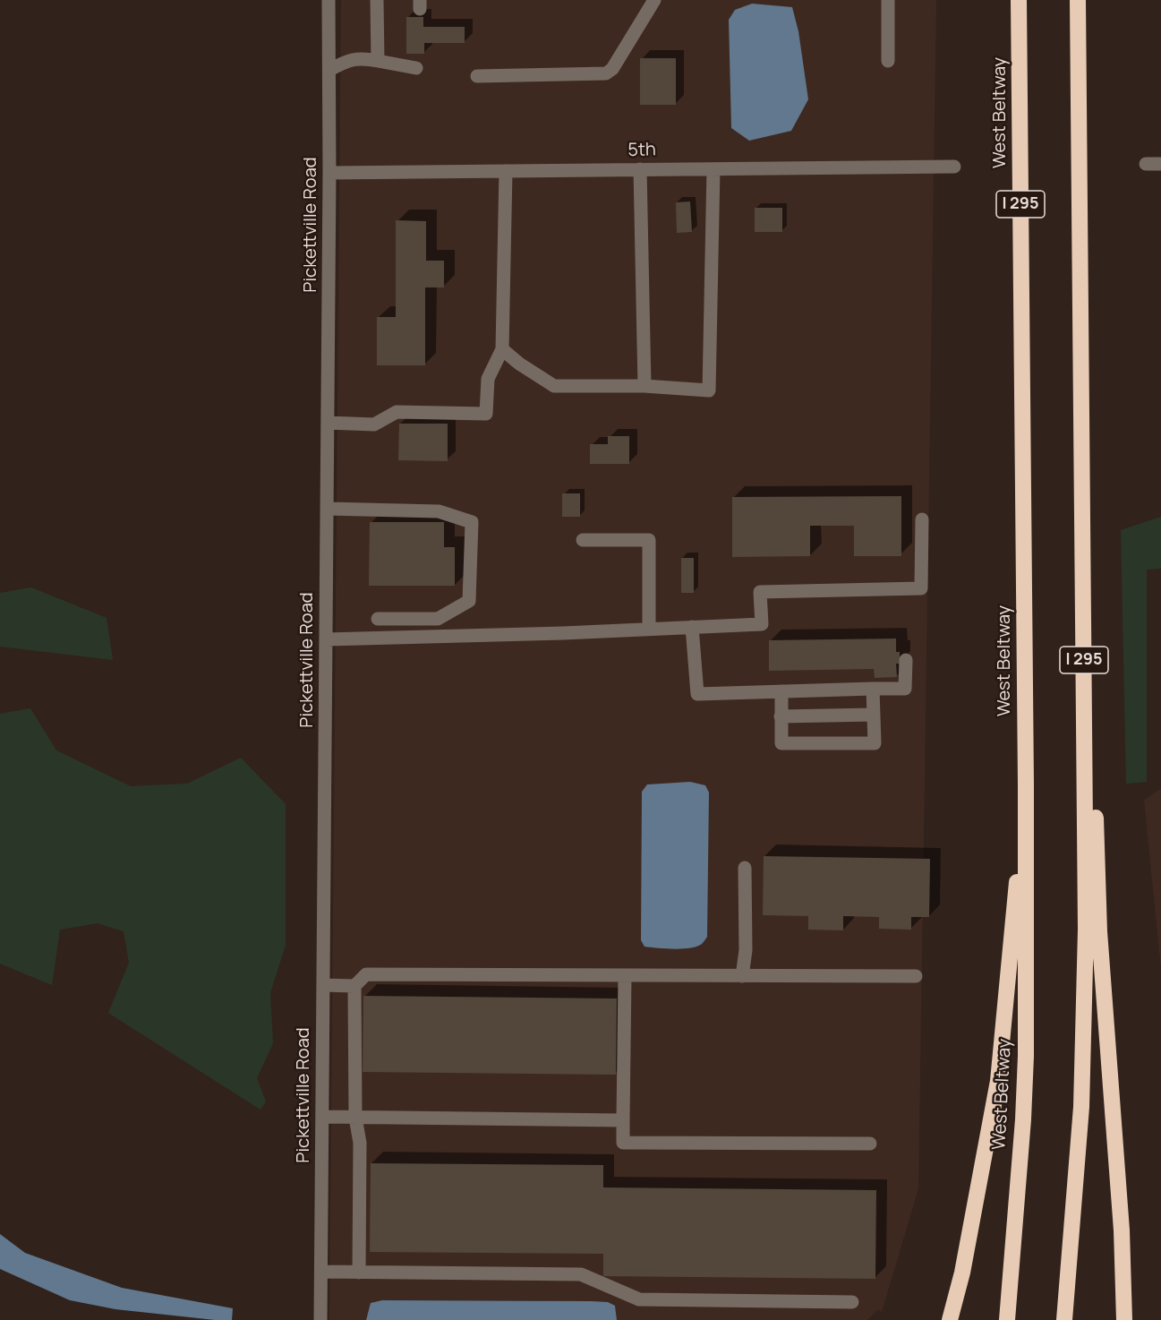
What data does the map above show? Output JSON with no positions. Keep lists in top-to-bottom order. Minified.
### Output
{"streets":{"highway":["West Beltway","I 295"],"street":["5th","Pickettville Road"]},"crossings":[["5th","Pickettville Road"]]}
